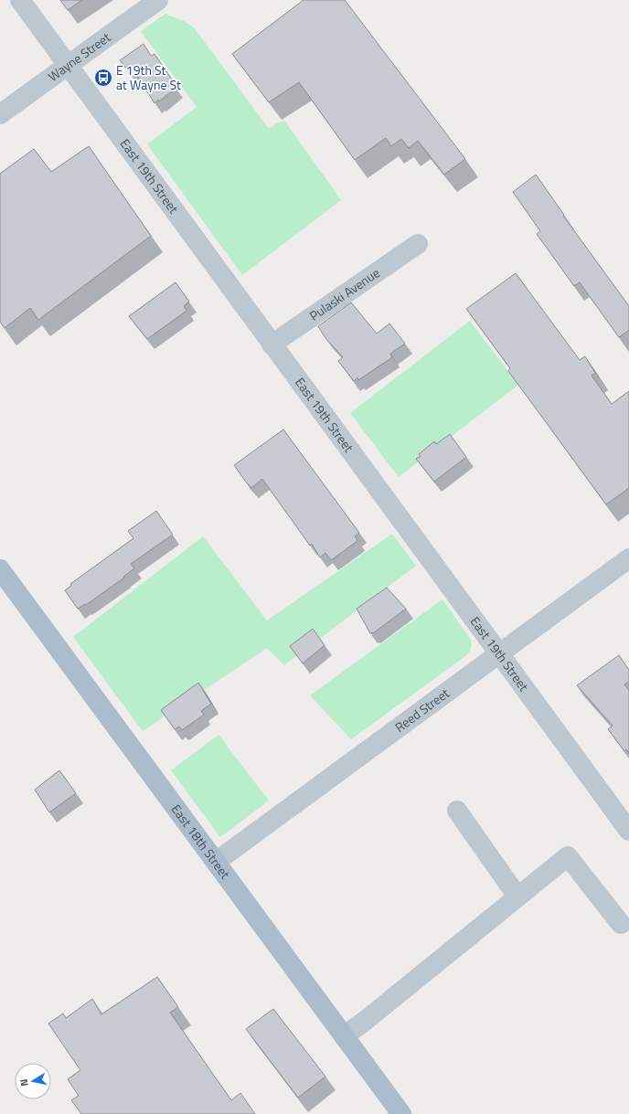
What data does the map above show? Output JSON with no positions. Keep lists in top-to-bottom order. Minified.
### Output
{"streets":{"main road":["East 18th Street"],"street":["Wayne Street","East 19th Street","Pulaski Avenue","Reed Street"]},"crossings":[["Wayne Street","East 19th Street"],["East 19th Street","Pulaski Avenue"],["East 19th Street","Reed Street"],["Reed Street","East 18th Street"]],"places":{"bus stop":["E 19th St at Wayne St"]},"north":"left"}
